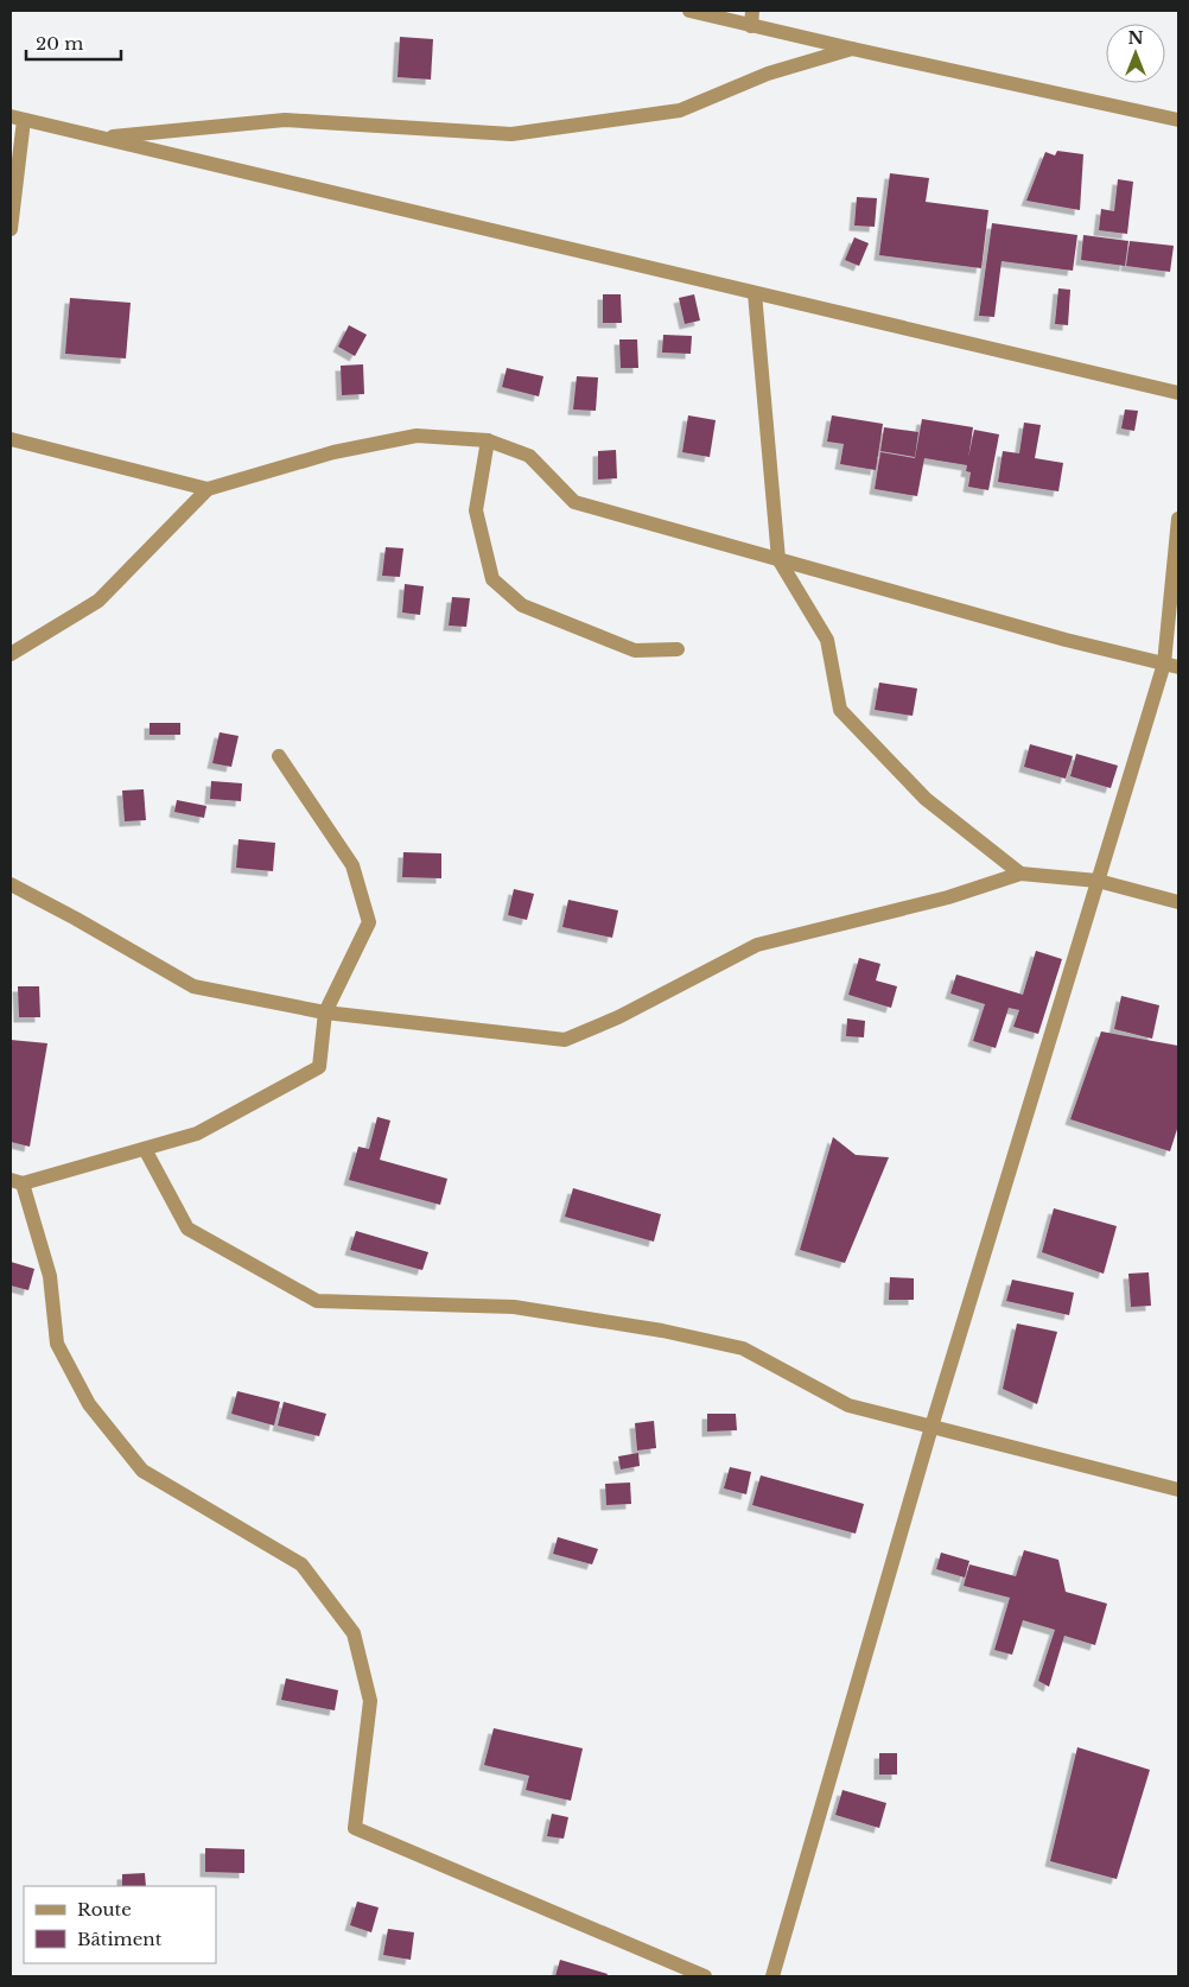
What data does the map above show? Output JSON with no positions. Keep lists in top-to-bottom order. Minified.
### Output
{"legend":["Route","Bâtiment"],"scale_bar":"20 m","north":"top"}
